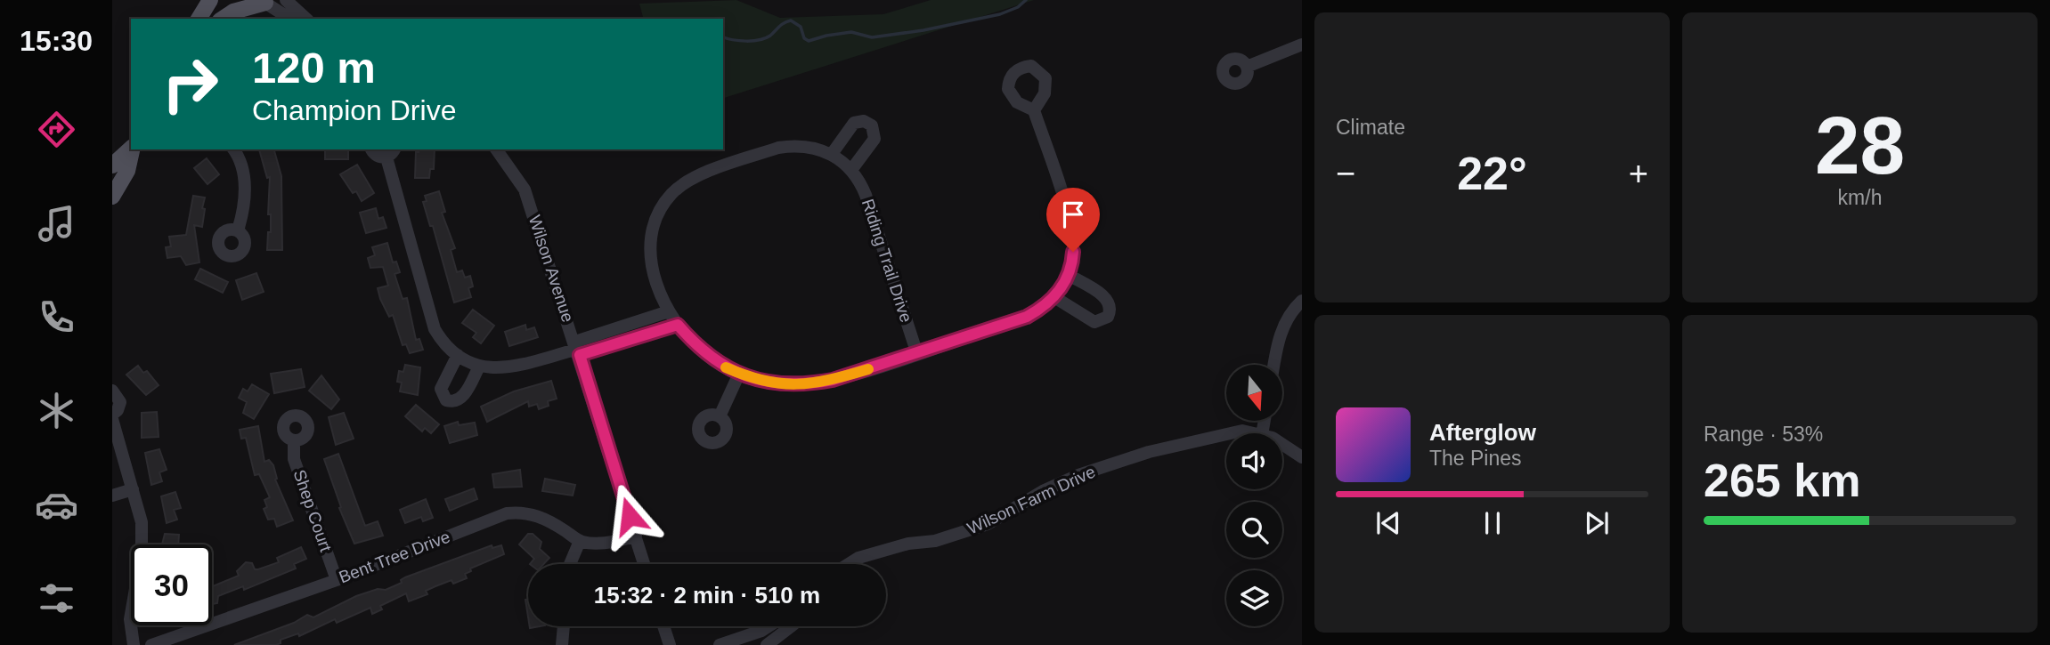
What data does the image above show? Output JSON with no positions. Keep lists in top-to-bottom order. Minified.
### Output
{"streets":{"street":["Riding Trail Drive","Wilson Avenue","Wilson Farm Drive","Shep Court","Bent Tree Drive"]},"crossings":[["Shep Court","Bent Tree Drive"]],"north":"bottom","page":{"tabs":"15:30","tile":["Climate",["28","km/h"],["Range · 53%","265 km"]],"turn":["120 m","Champion Drive"],"heat":["−","22°","+"],"song":["Afterglow","The Pines"],"limit":"30","trip":"15:32 · 2 min · 510 m"}}
